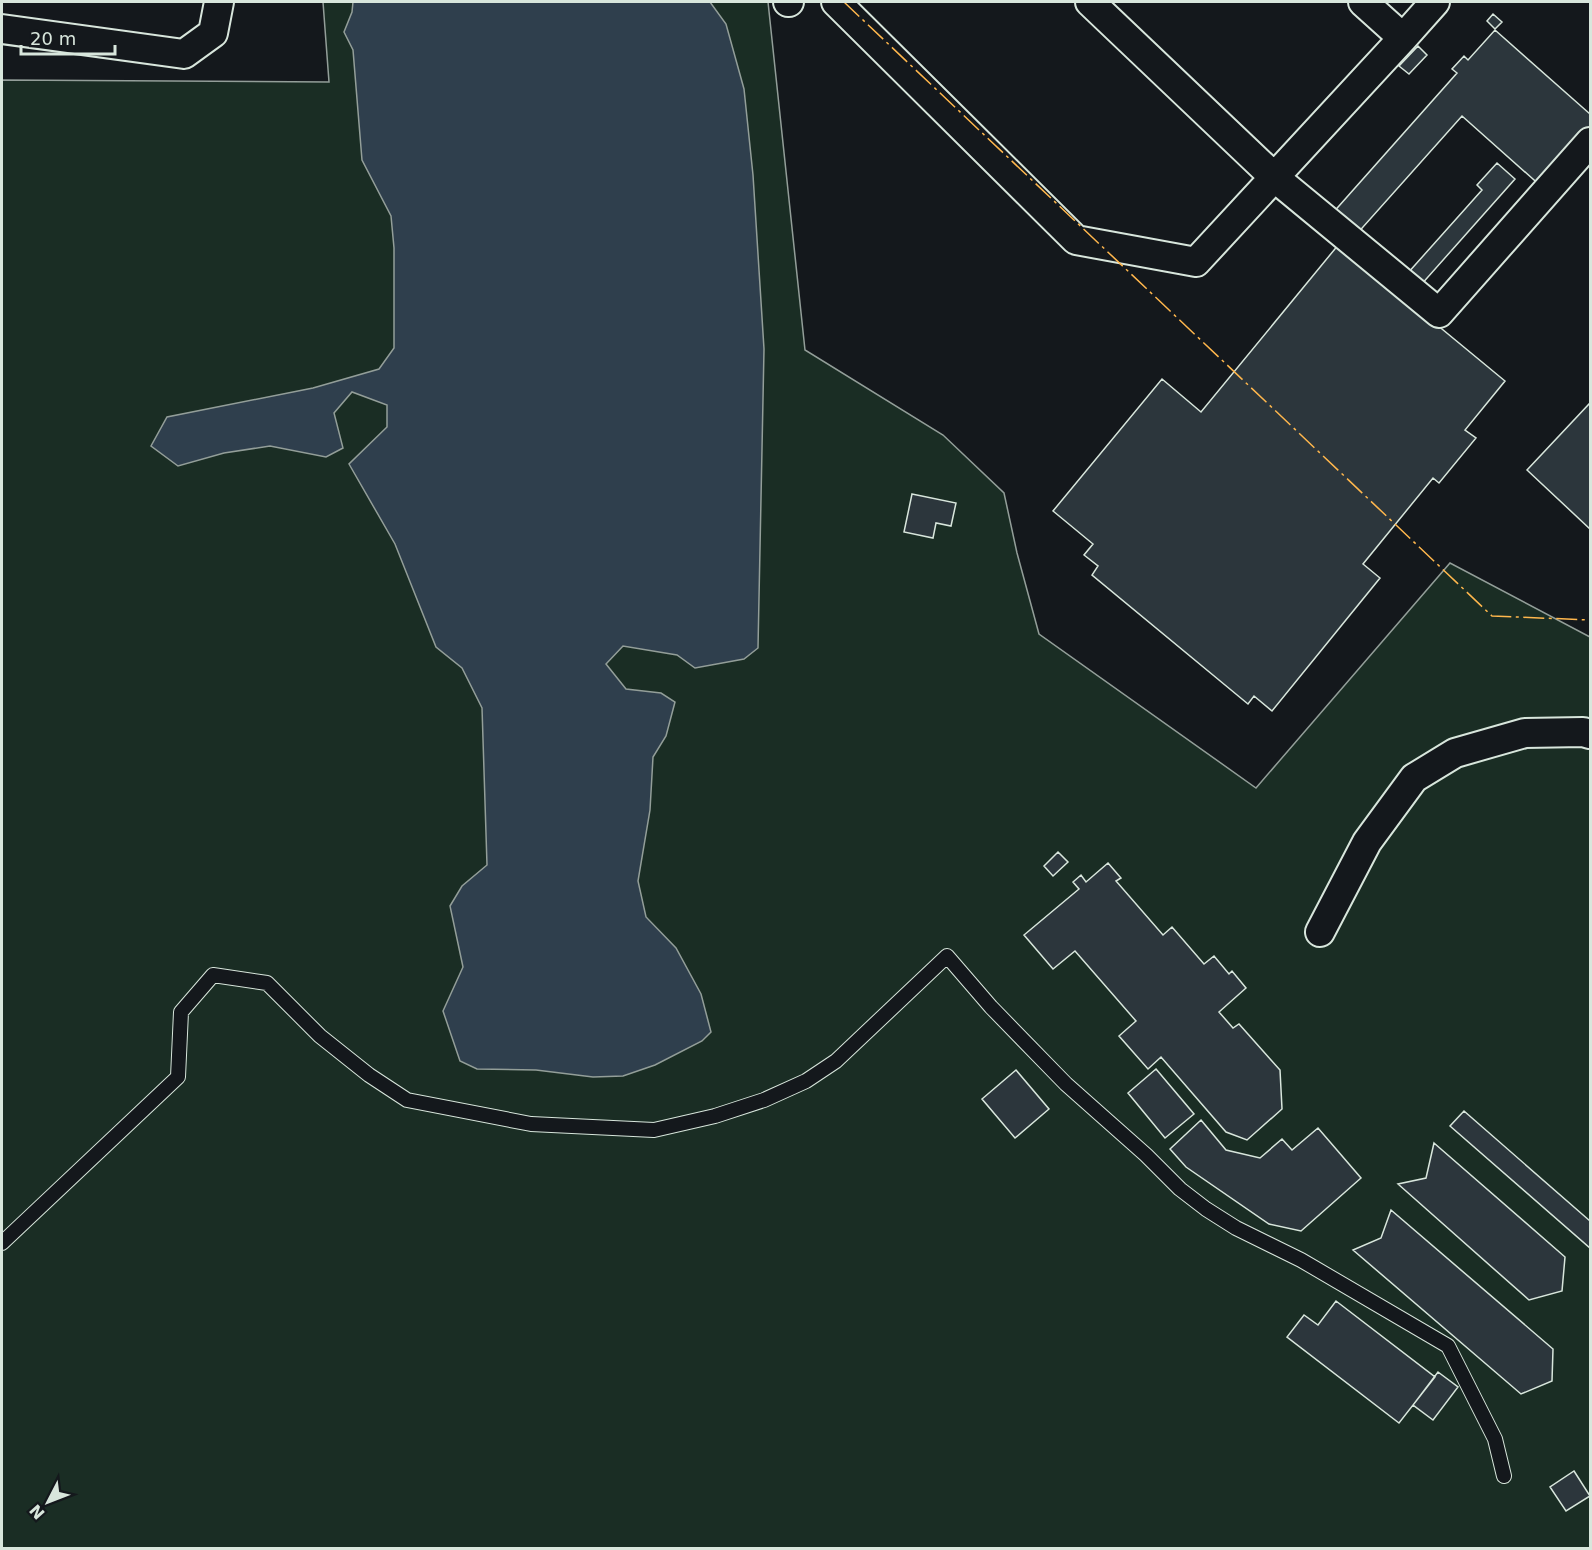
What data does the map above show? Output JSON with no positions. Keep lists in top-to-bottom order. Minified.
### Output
{"scale_bar":"20 m","north":"bottom left"}
